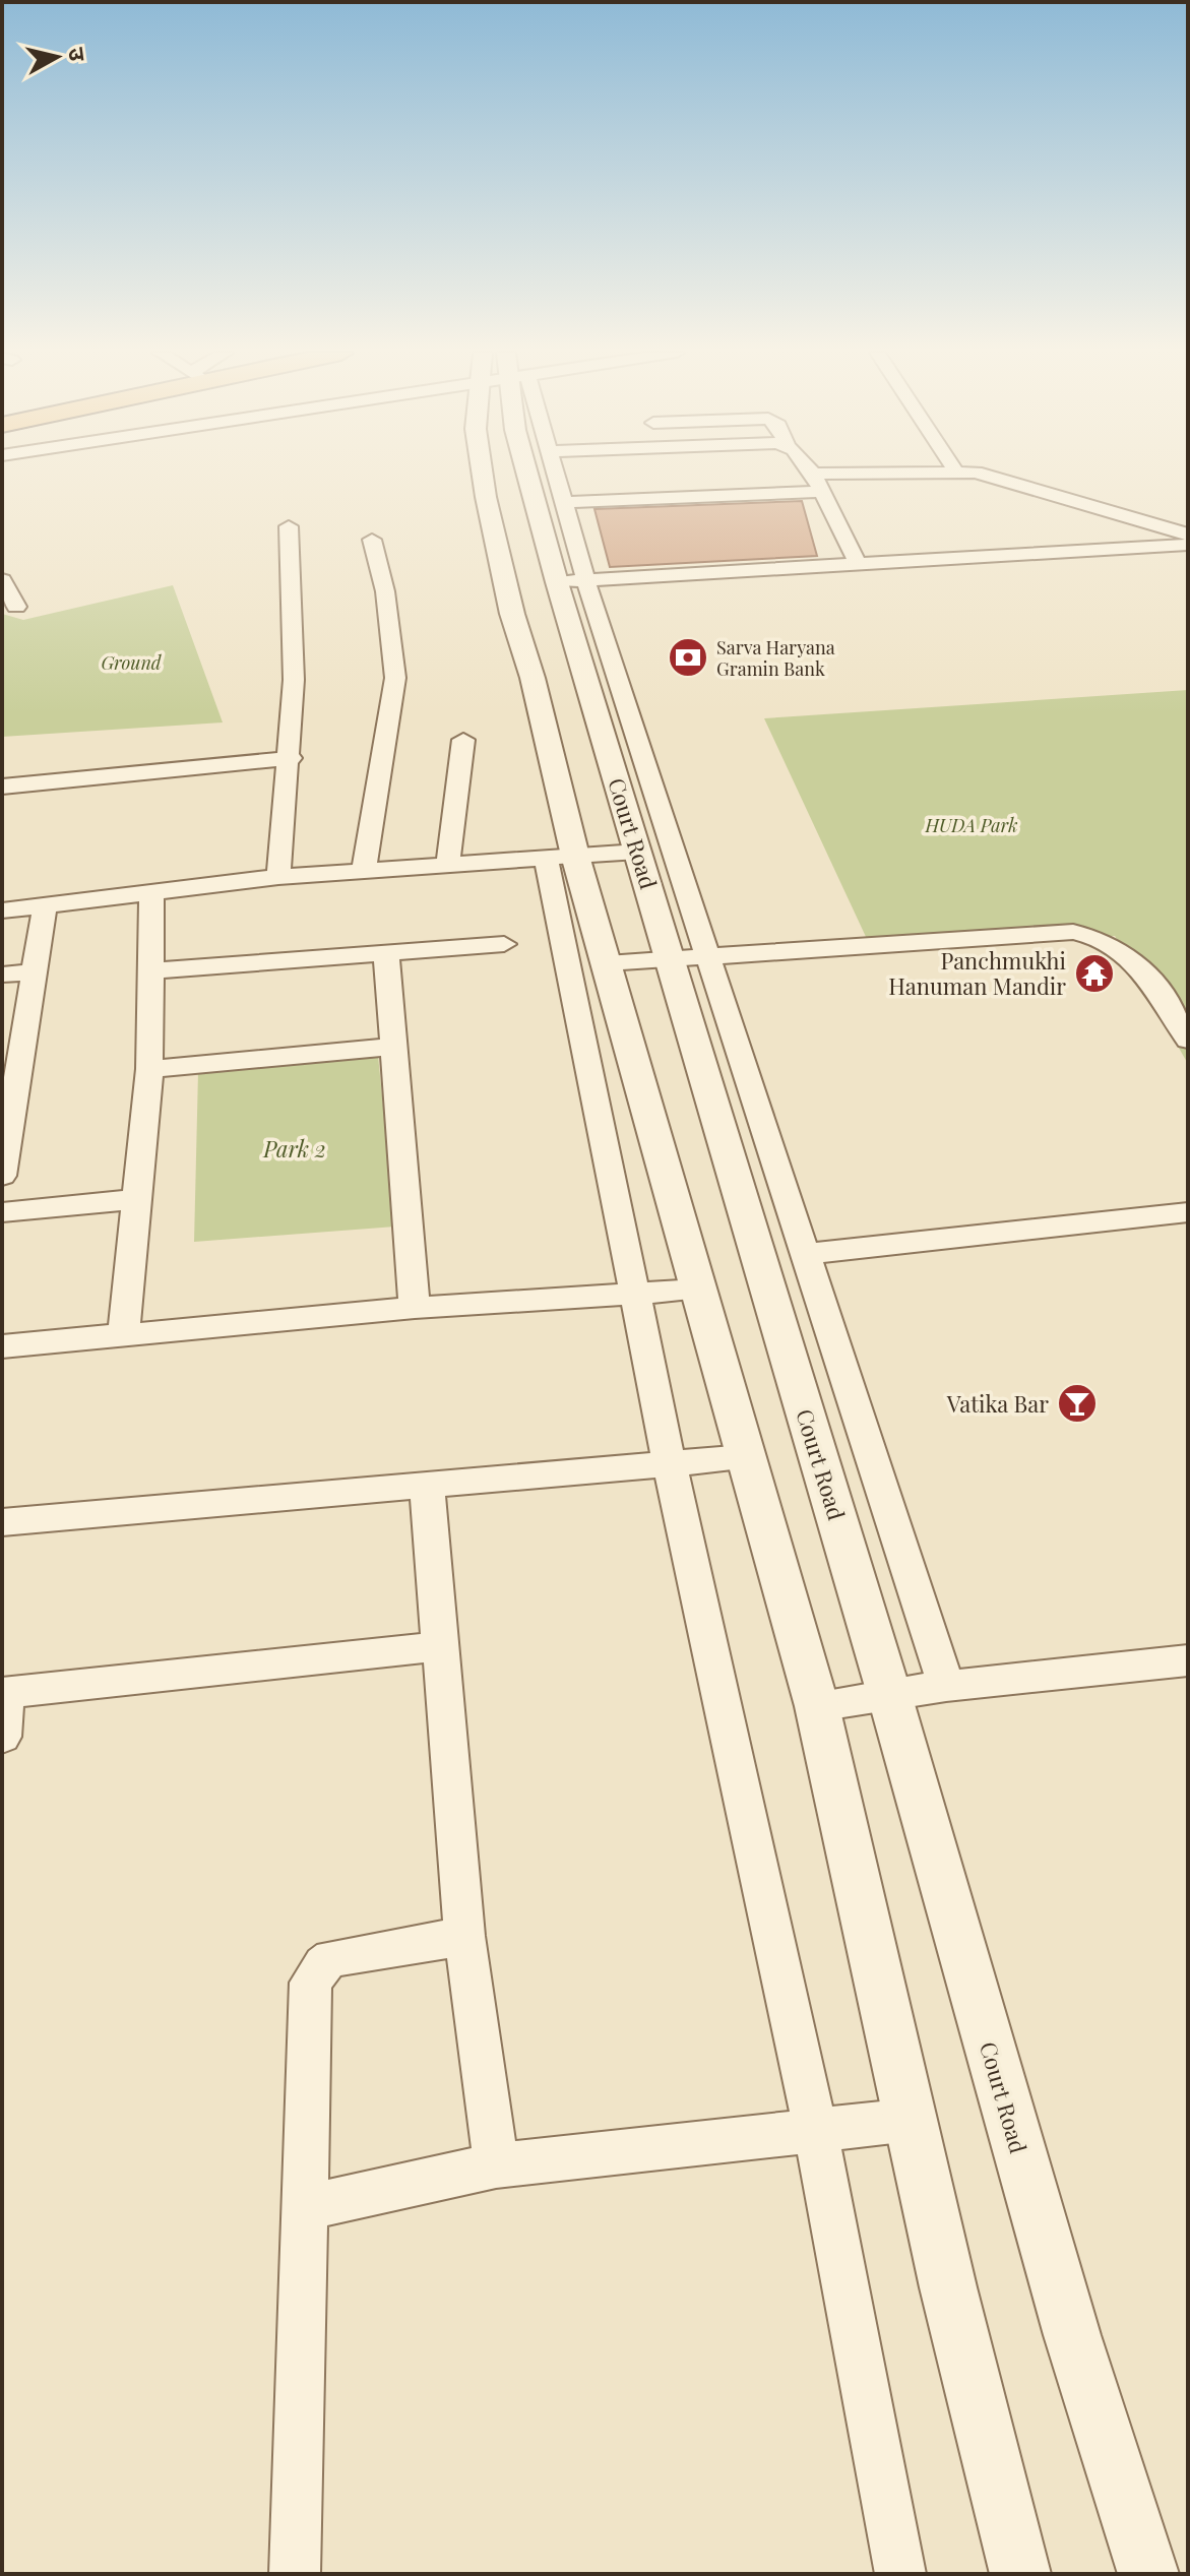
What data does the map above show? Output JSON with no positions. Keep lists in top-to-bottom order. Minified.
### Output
{"streets":{"street":["Court Road"]},"parks":["Ground","HUDA Park","Park 2"],"places":{"bank":["Sarva Haryana Gramin Bank"],"temple":["Panchmukhi Hanuman Mandir"],"bar":["Vatika Bar"]},"north":"right"}
